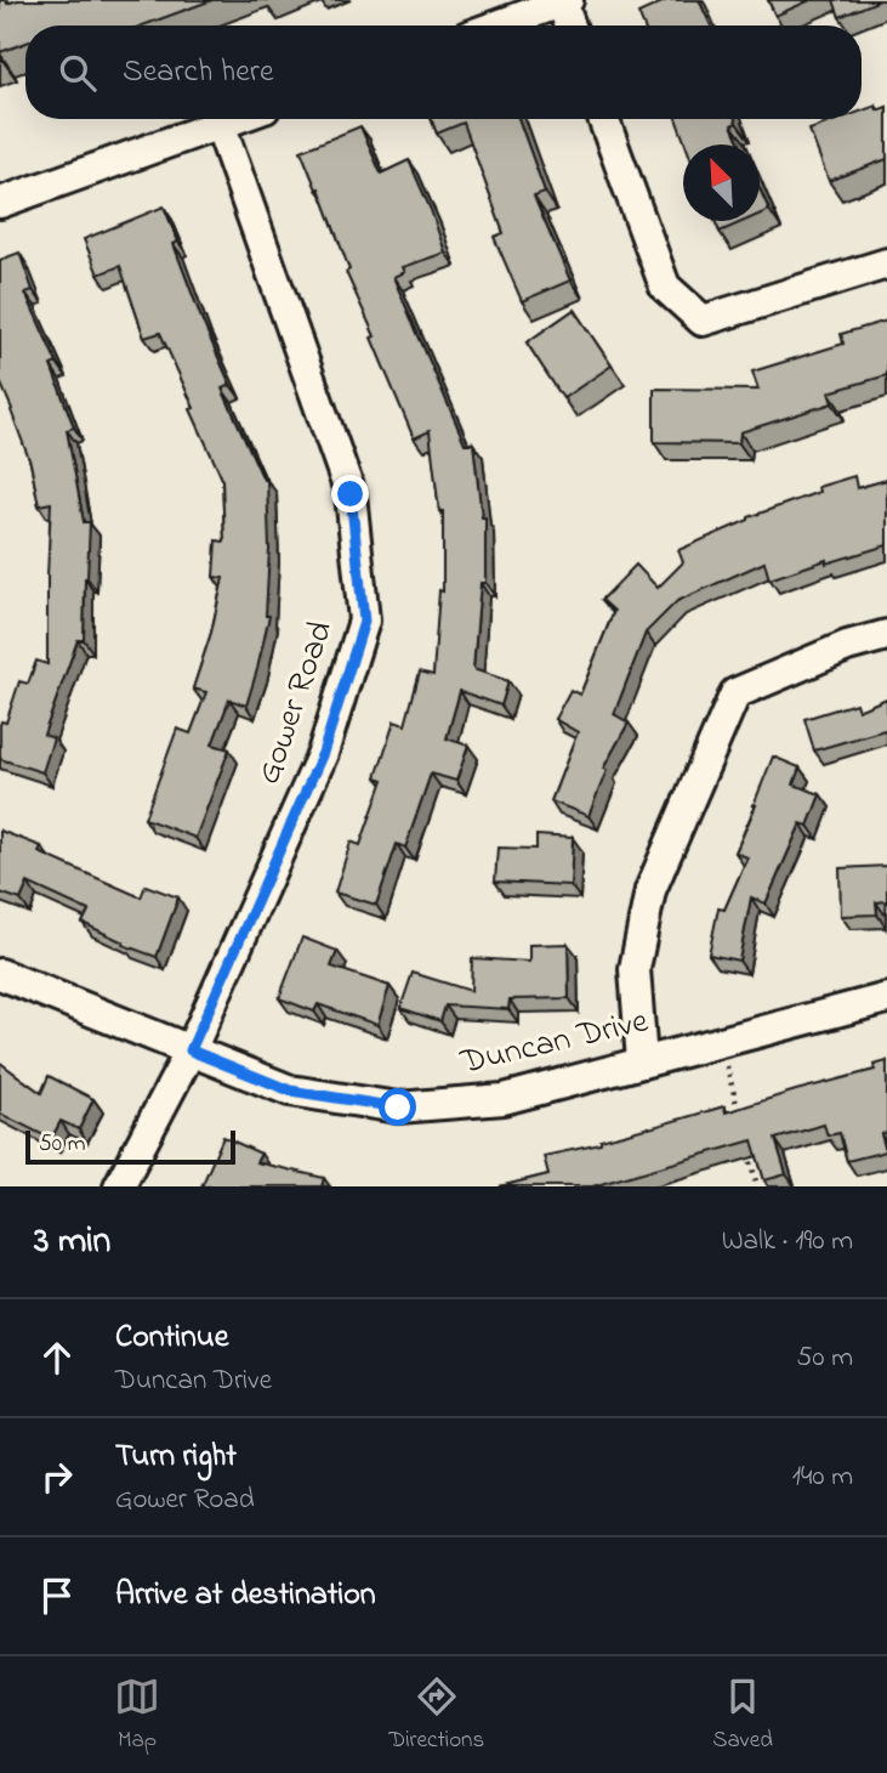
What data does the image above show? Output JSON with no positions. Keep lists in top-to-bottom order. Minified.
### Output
{"streets":{"street":["Gower Road","Duncan Drive"]},"crossings":[["Gower Road","Duncan Drive"]],"scale_bar":"50 m","north":"top left","page":{"search":"Search here","scale":"50 m","heading":["3 min","Walk · 190 m"],"list":[["Continue","Duncan Drive","50 m"],["Turn right","Gower Road","140 m"],"Arrive at destination"],"nav":["Map","Directions","Saved"]}}
